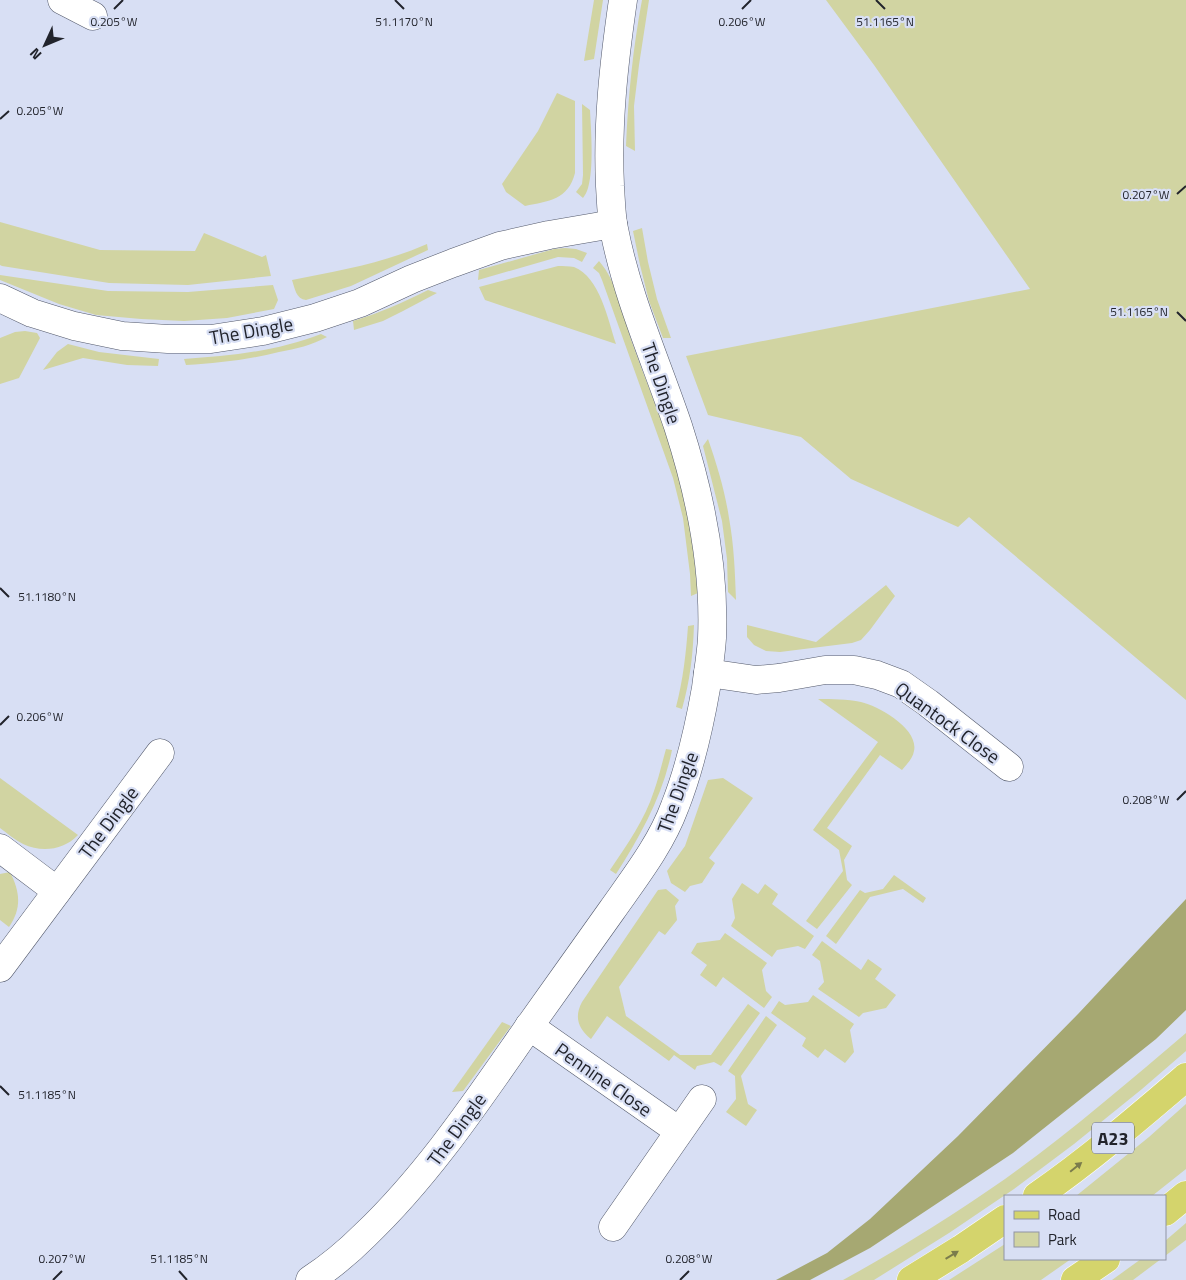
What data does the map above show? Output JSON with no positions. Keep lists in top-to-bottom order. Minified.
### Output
{"streets":{"main road":["A23"],"street":["The Dingle","Quantock Close","Pennine Close"]},"crossings":[["The Dingle","Quantock Close"],["The Dingle","Pennine Close"]],"legend":["Road","Park"],"north":"bottom left","coordinates":["0.205°W","0.206°W","51.1170°N","51.1165°N","0.207°W","51.1180°N","0.208°W","51.1185°N"]}
